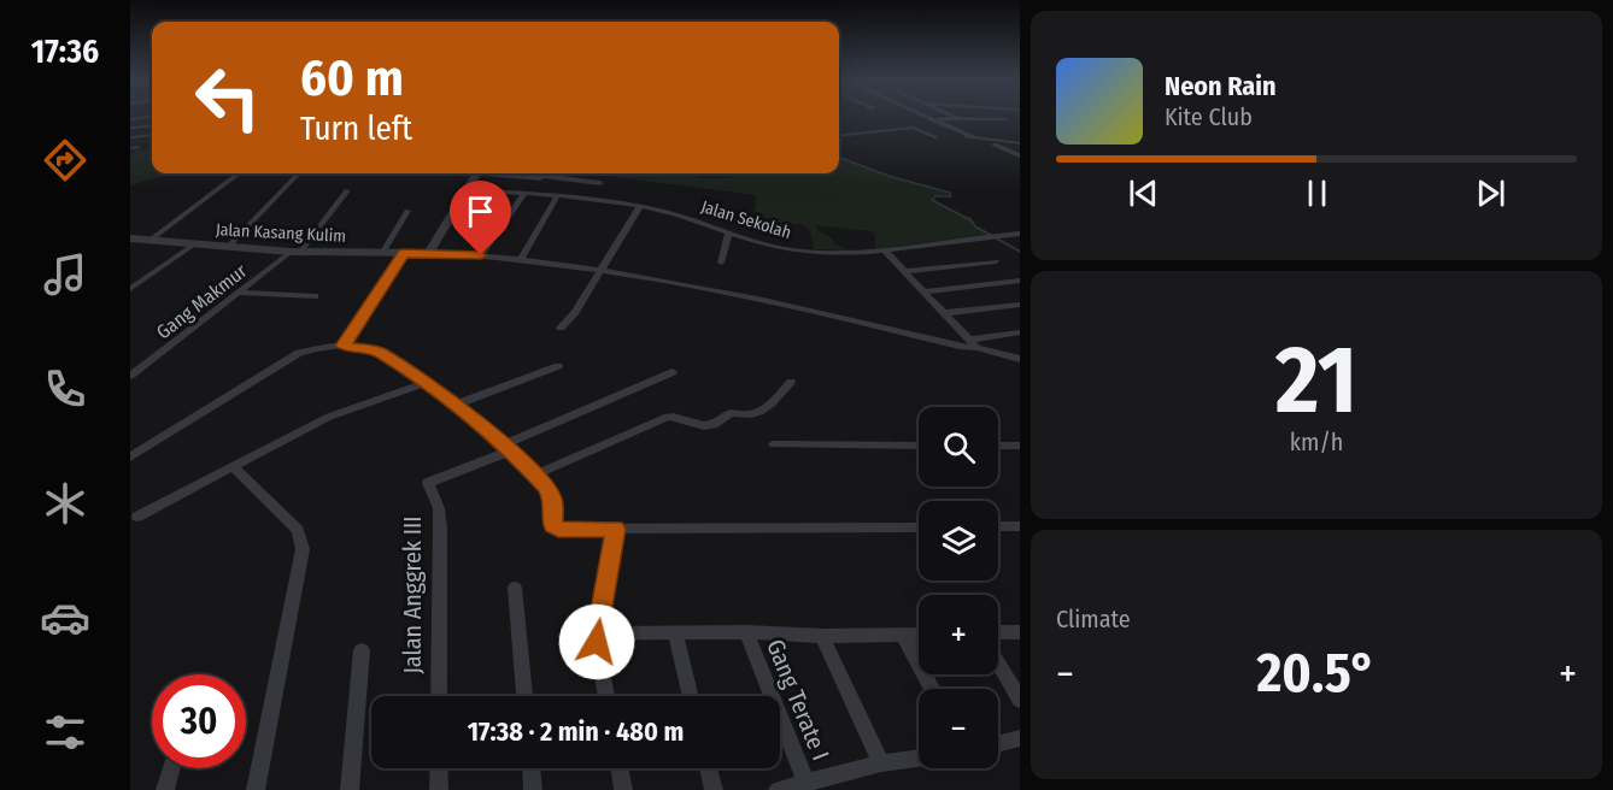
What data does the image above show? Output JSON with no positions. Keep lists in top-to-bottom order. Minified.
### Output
{"streets":{"street":["Jalan Sekolah","Jalan Kasang Kulim","Gang Makmur","Jalan Anggrek III","Gang Terate I"]},"crossings":[["Jalan Kasang Kulim","Gang Makmur"]],"page":{"tabs":"17:36","turn":["60 m","Turn left"],"song":["Neon Rain","Kite Club"],"tile":[["21","km/h"],"Climate"],"map_buttons":["+","−"],"heat":["−","20.5°","+"],"limit":"30","trip":"17:38 · 2 min · 480 m"}}
